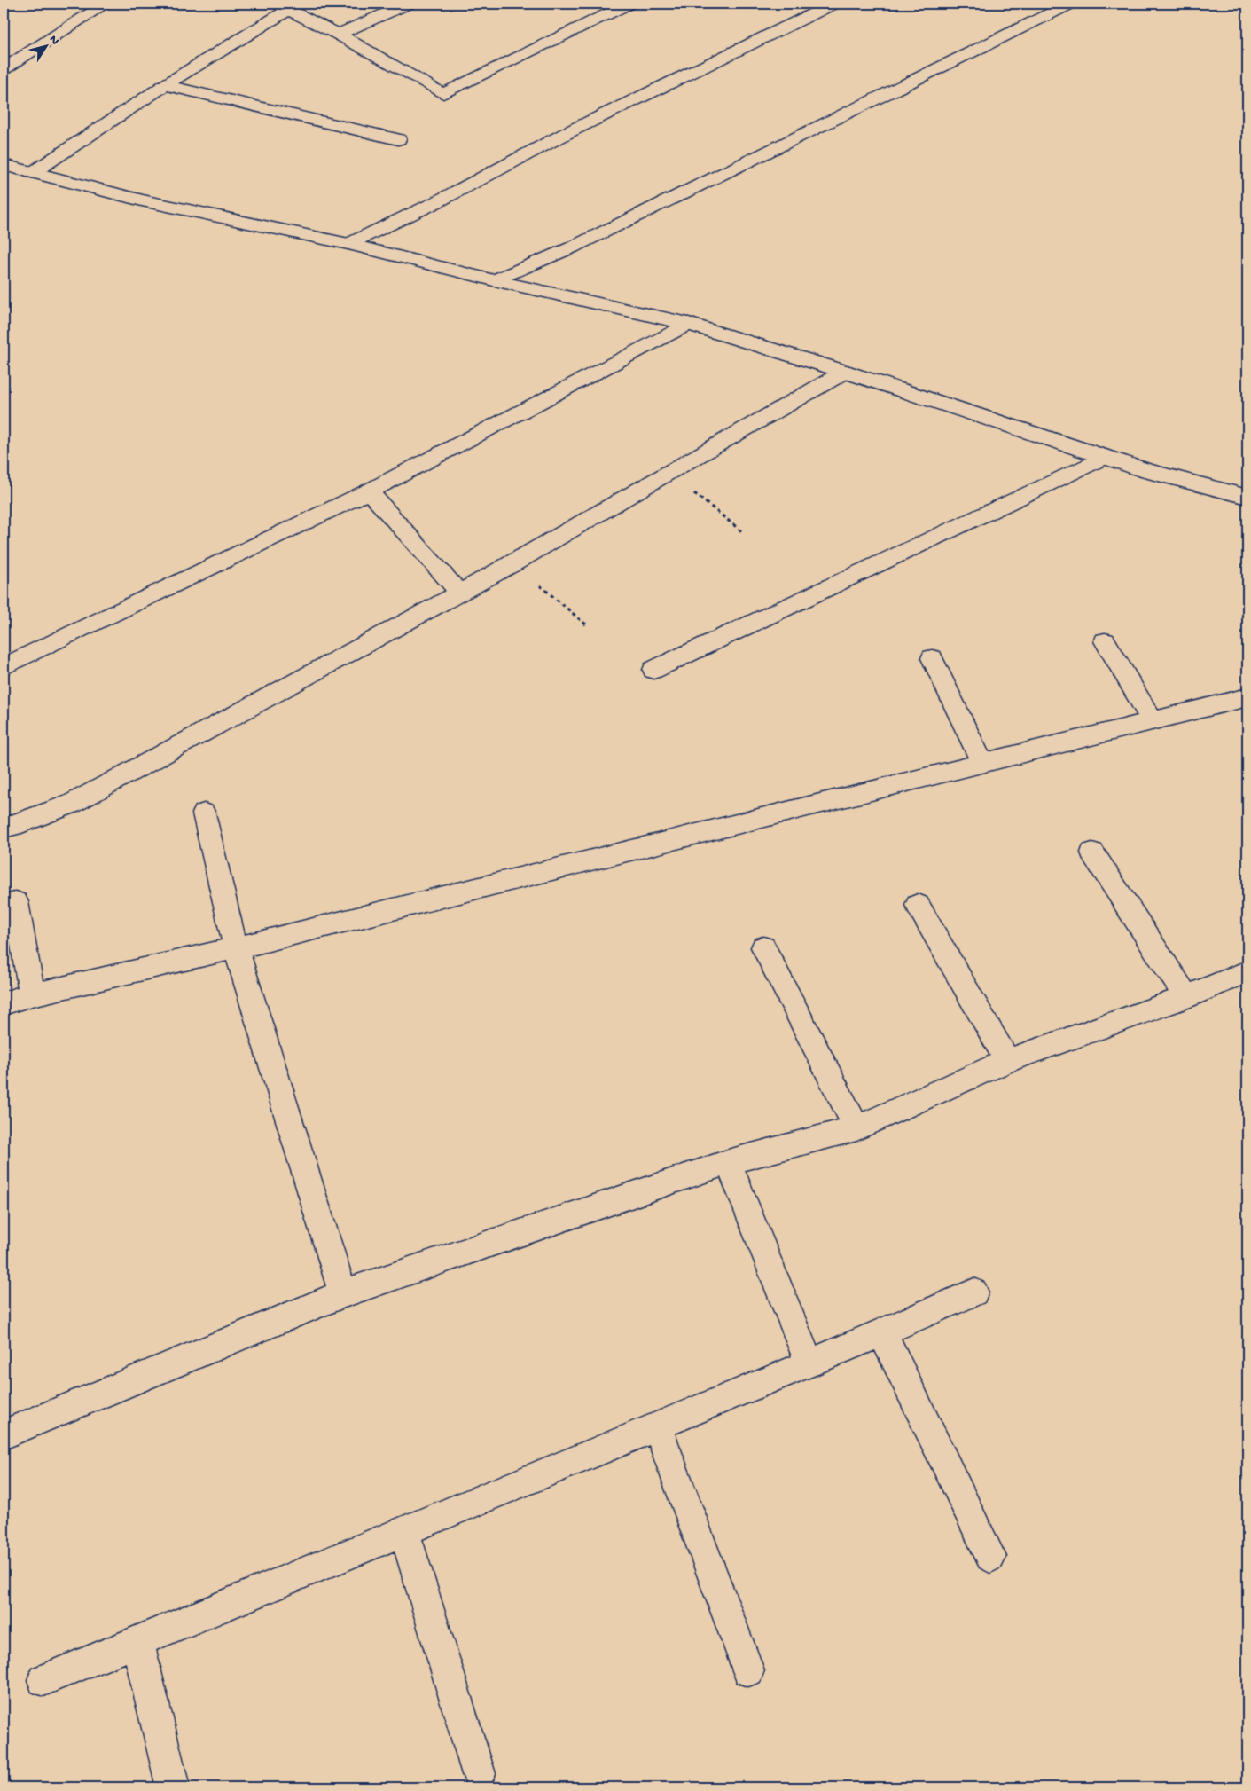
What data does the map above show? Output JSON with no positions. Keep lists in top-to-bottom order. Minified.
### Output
{"north":"top right"}
